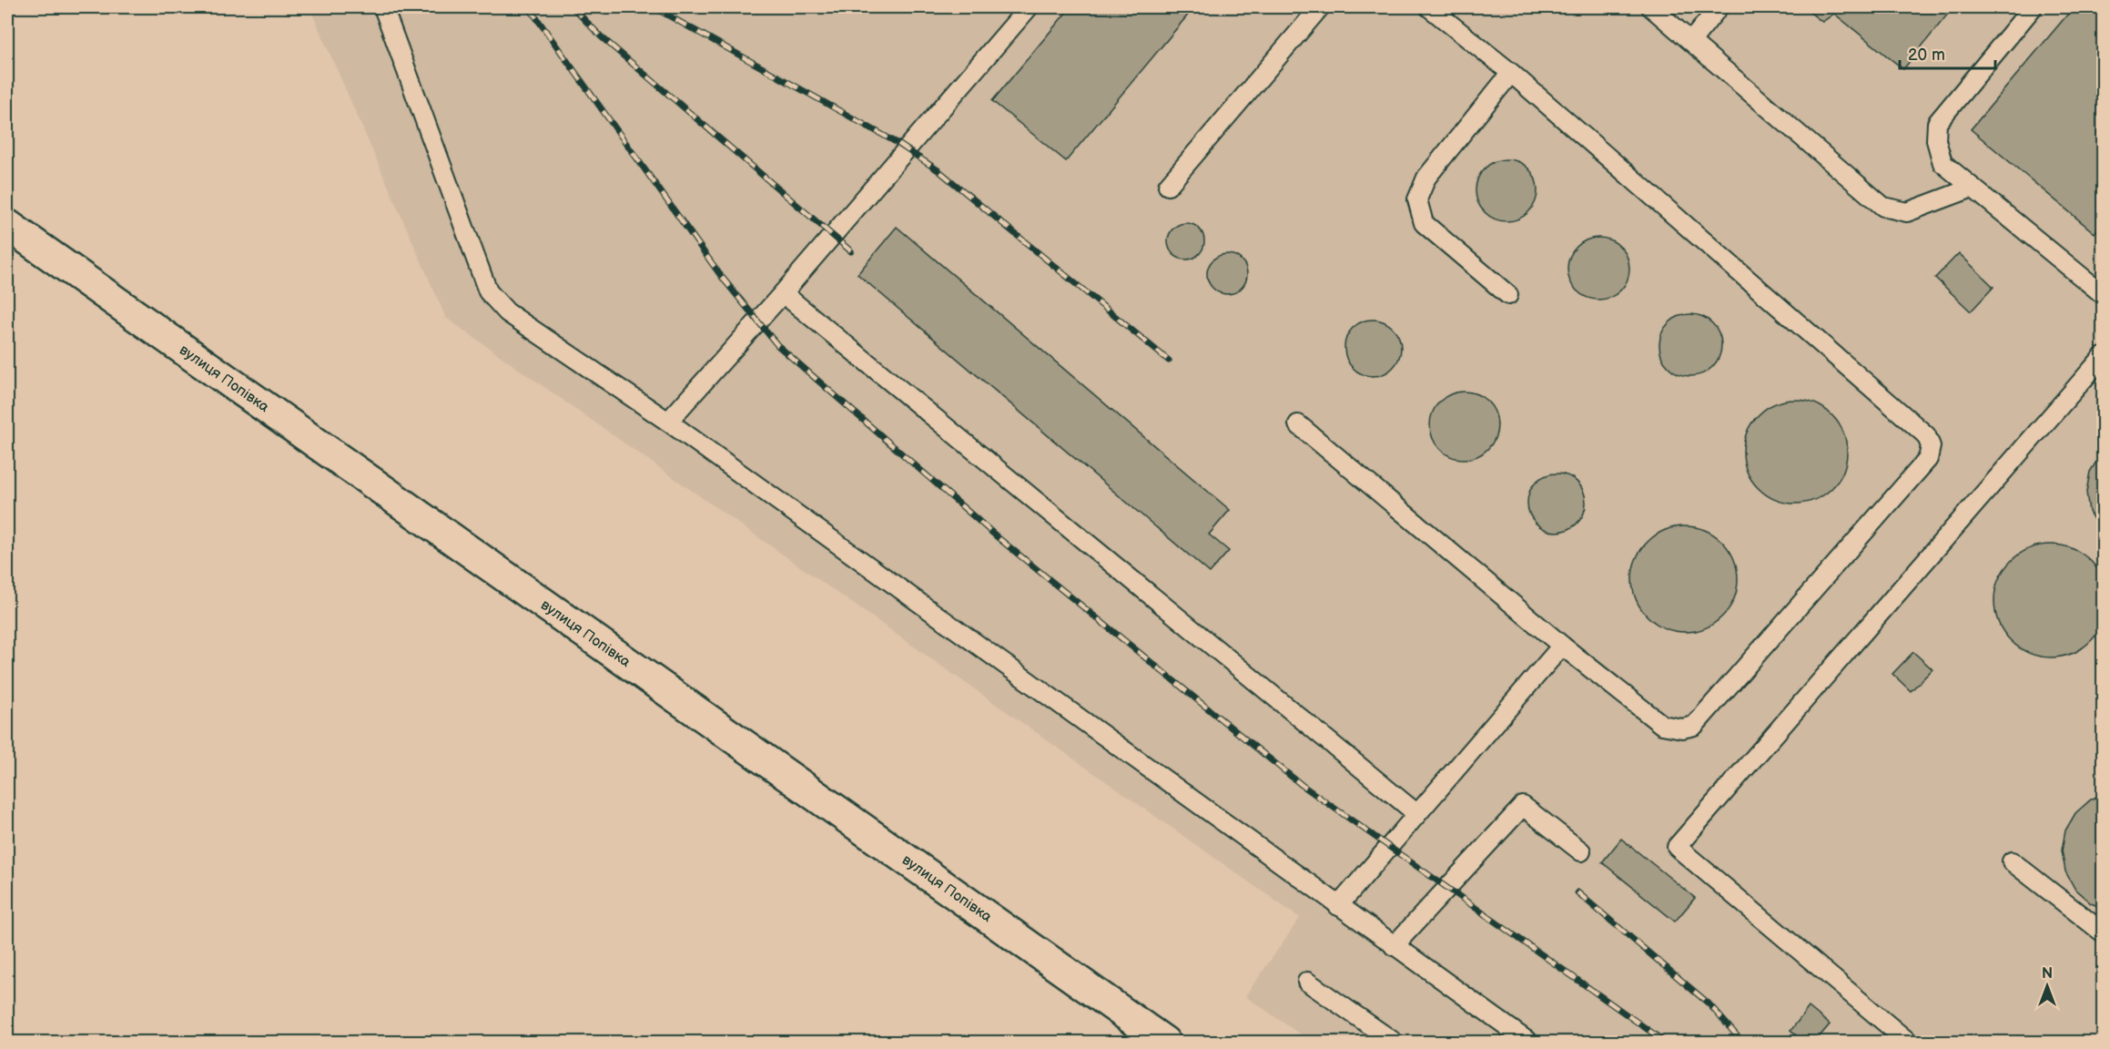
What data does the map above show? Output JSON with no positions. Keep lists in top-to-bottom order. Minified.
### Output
{"streets":{"main road":["вулиця Попівка"]},"scale_bar":"20 m","north":"top"}
